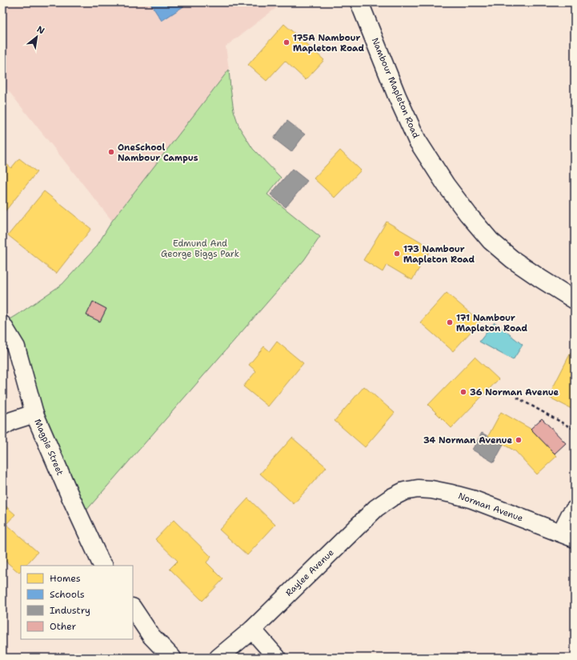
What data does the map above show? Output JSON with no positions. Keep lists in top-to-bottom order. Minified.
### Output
{"streets":{"street":["Nambour Mapleton Road","Magpie Street","Norman Avenue","Raylee Avenue"]},"crossings":[["Norman Avenue","Raylee Avenue"]],"parks":["Edmund And George Biggs Park"],"places":["175A Nambour Mapleton Road","OneSchool Nambour Campus","173 Nambour Mapleton Road","171 Nambour Mapleton Road","36 Norman Avenue","34 Norman Avenue"],"legend":["Homes","Schools","Industry","Other"],"north":"top right"}
